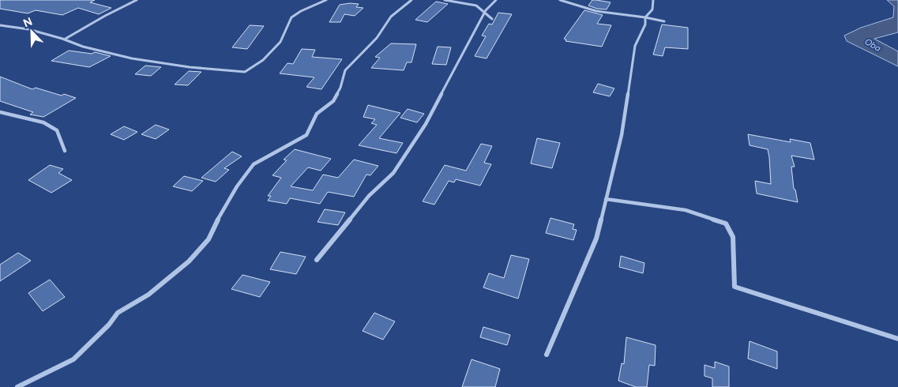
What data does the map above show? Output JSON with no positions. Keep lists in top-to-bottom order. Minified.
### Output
{"water":["Oba"],"north":"top left"}
